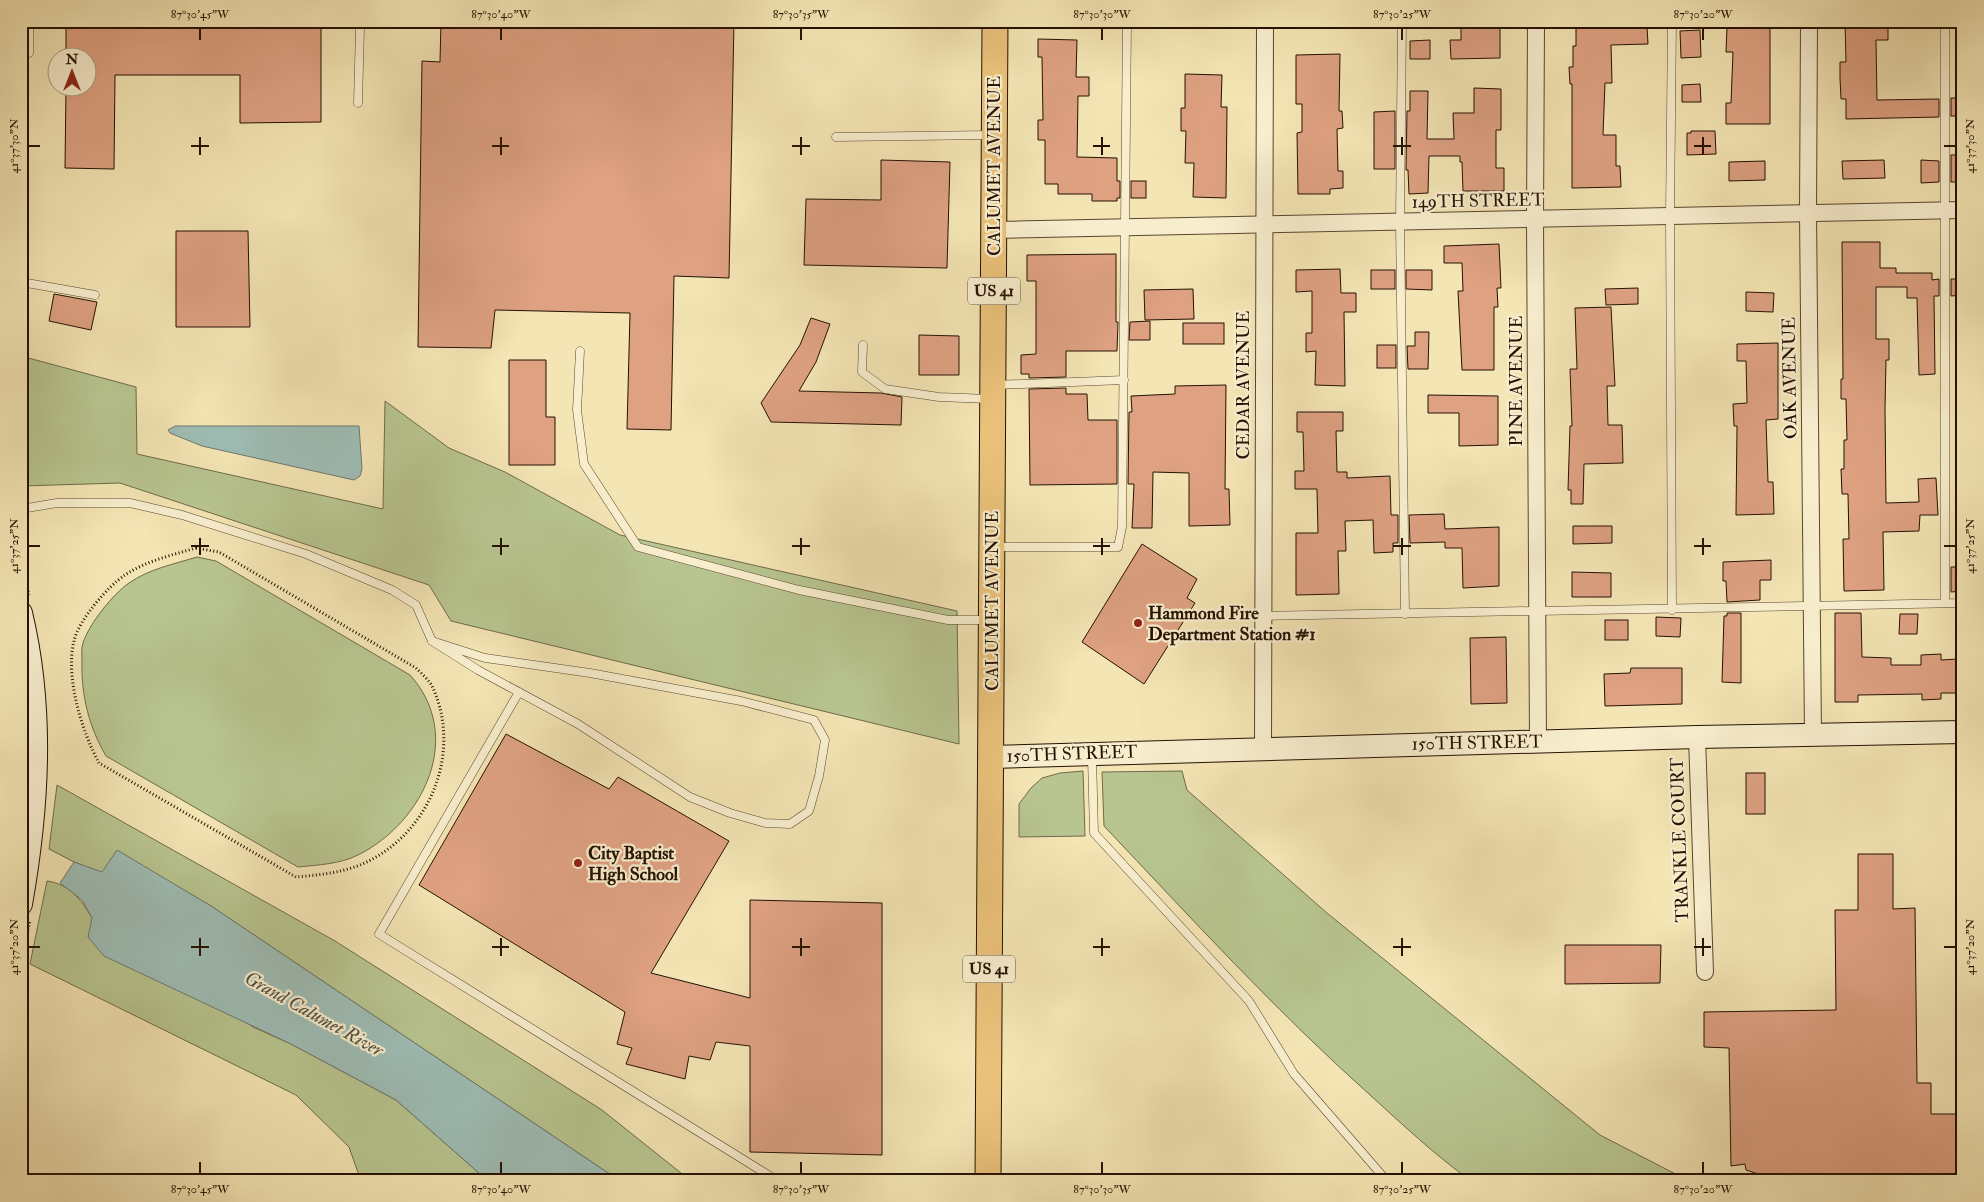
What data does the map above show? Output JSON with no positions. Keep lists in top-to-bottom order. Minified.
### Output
{"streets":{"main road":["CALUMET AVENUE","US 41"],"street":["149TH STREET","OAK AVENUE","PINE AVENUE","CEDAR AVENUE","150TH STREET","TRANKLE COURT"]},"crossings":[["CALUMET AVENUE","149TH STREET"],["CALUMET AVENUE","150TH STREET"],["149TH STREET","OAK AVENUE"],["149TH STREET","PINE AVENUE"],["149TH STREET","CEDAR AVENUE"],["OAK AVENUE","150TH STREET"],["PINE AVENUE","150TH STREET"],["CEDAR AVENUE","150TH STREET"],["150TH STREET","TRANKLE COURT"]],"water":["Grand Calumet River"],"places":["Hammond Fire Department Station #1","City Baptist High School"],"north":"top","coordinates":["87°30'45\"W","87°30'40\"W","87°30'35\"W","87°30'30\"W","87°30'25\"W","87°30'20\"W","41°37'30\"N","41°37'25\"N","41°37'20\"N"]}
